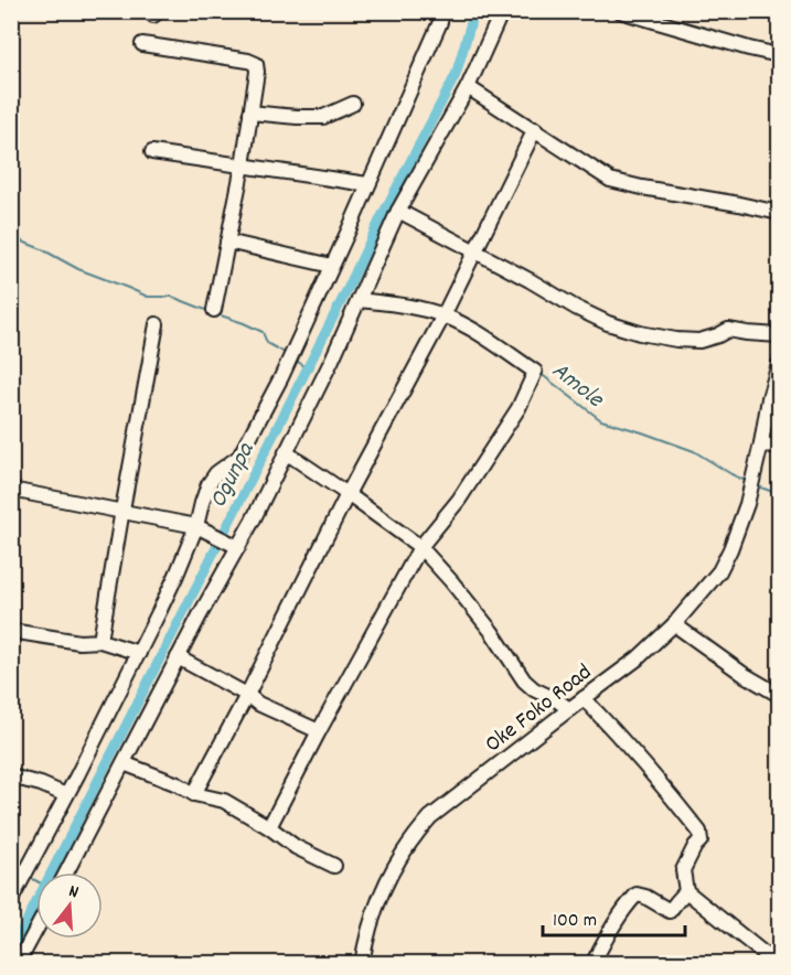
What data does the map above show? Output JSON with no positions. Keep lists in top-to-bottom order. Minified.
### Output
{"streets":{"street":["Oke Foko Road"]},"water":["Amole","Ogunpa"],"scale_bar":"100 m","north":"top"}
